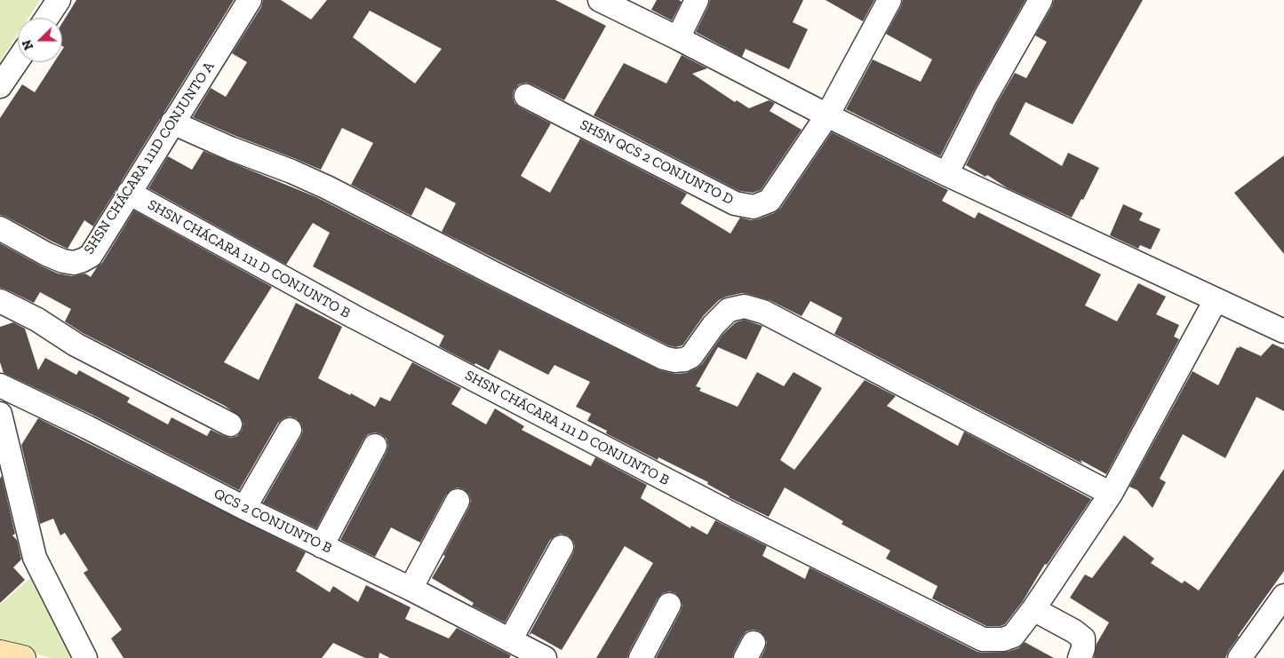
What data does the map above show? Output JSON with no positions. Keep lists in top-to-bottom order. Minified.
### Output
{"streets":{"street":["SHSN CHÁCARA 111D CONJUNTO A","SHSN QCS 2 CONJUNTO D","SHSN CHÁCARA 111 D CONJUNTO B","QCS 2 CONJUNTO B"]},"crossings":[["SHSN CHÁCARA 111D CONJUNTO A","SHSN CHÁCARA 111 D CONJUNTO B"]],"north":"left"}
